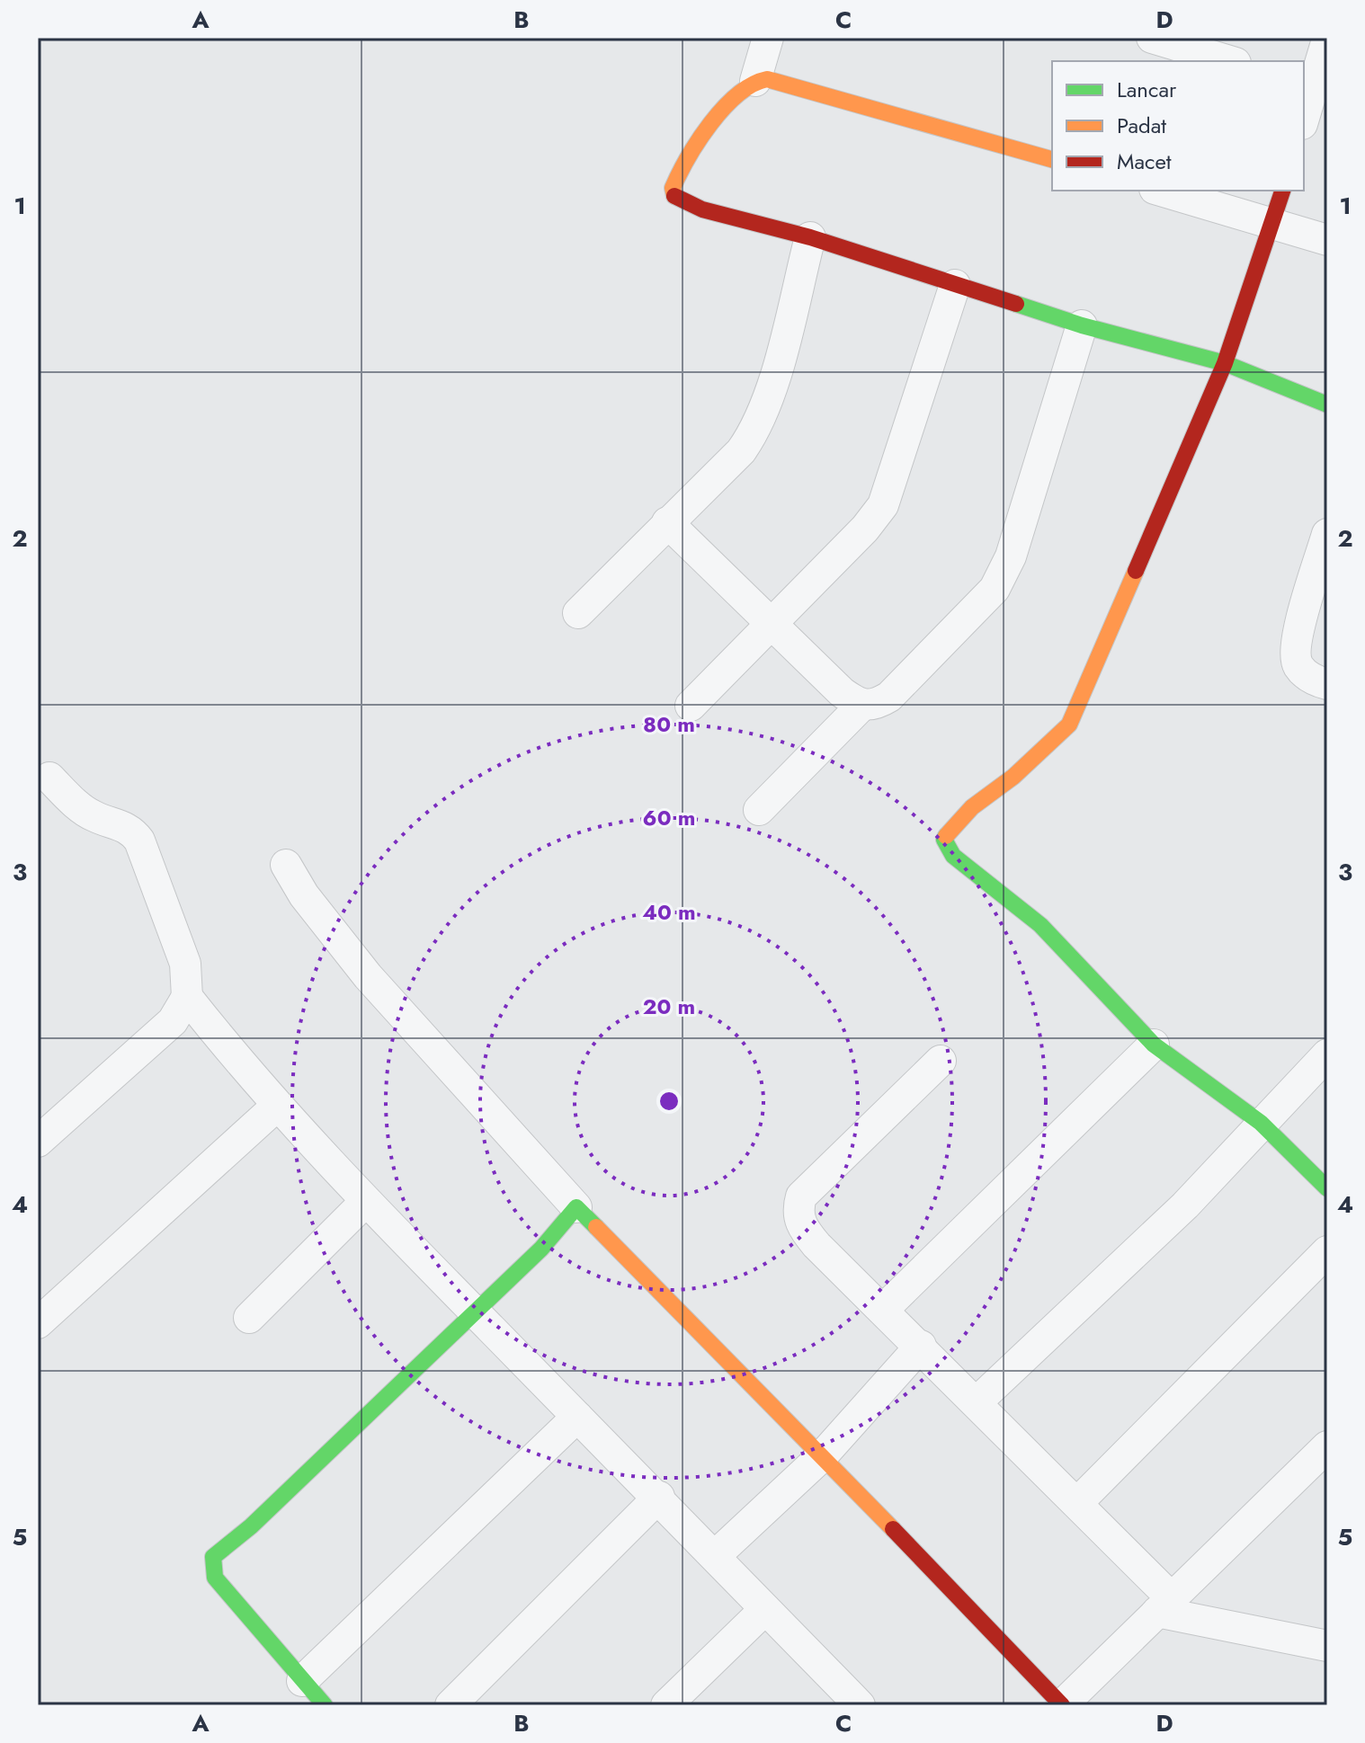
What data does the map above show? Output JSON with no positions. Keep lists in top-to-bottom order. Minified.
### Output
{"legend":["Lancar","Padat","Macet"],"grid":{"columns":["A","B","C","D"],"rows":["1","2","3","4","5"]},"rings":["80 m","60 m","40 m","20 m"]}
